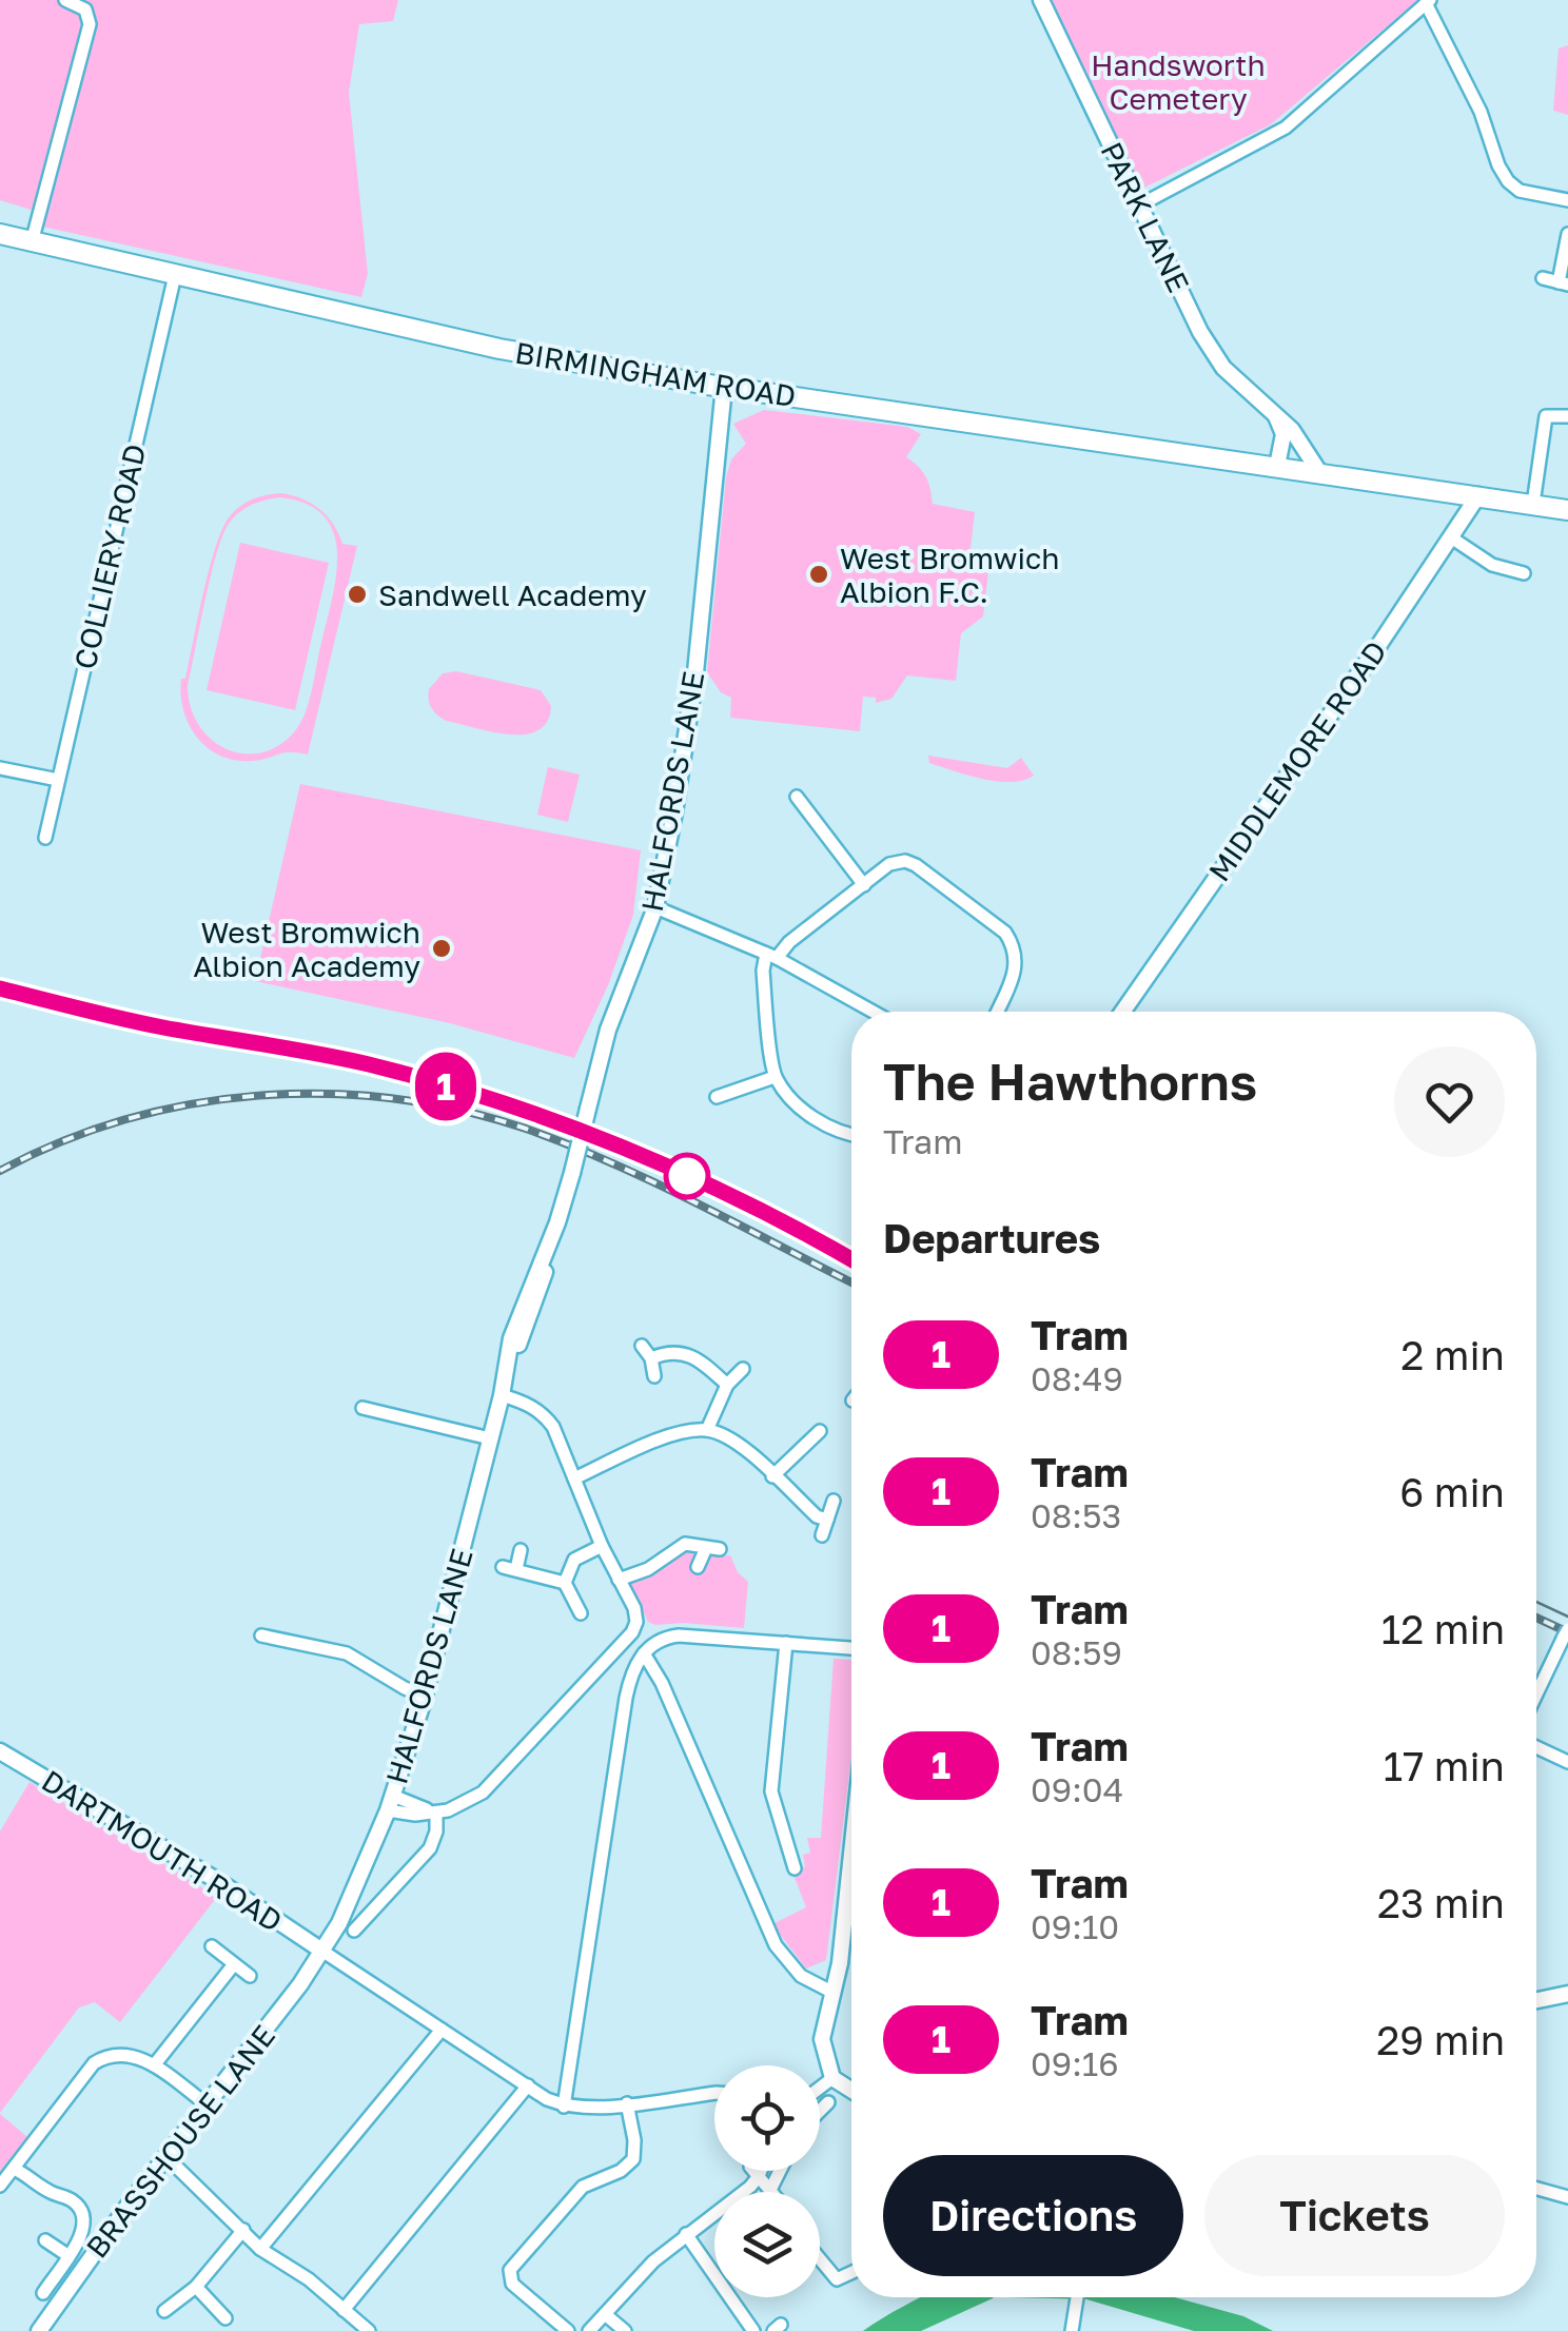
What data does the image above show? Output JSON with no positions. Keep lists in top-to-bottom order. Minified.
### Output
{"streets":{"highway":["BIRMINGHAM ROAD"],"street":["PARK LANE","COLLIERY ROAD","MIDDLEMORE ROAD","HALFORDS LANE","DARTMOUTH ROAD","BRASSHOUSE LANE"]},"crossings":[["PARK LANE","BIRMINGHAM ROAD"],["BIRMINGHAM ROAD","COLLIERY ROAD"],["BIRMINGHAM ROAD","MIDDLEMORE ROAD"],["BIRMINGHAM ROAD","HALFORDS LANE"],["HALFORDS LANE","DARTMOUTH ROAD"],["HALFORDS LANE","BRASSHOUSE LANE"],["DARTMOUTH ROAD","BRASSHOUSE LANE"]],"parks":["Handsworth Cemetery"],"places":["West Bromwich Albion F.C.","Sandwell Academy","West Bromwich Albion Academy"],"lines":["tram line 1"],"page":{"on_map":"1","heading":[["The Hawthorns","Tram"],"Departures"],"list":[{"mark":"1","name":"Tram","note":"08:49","value":"2 min"},{"mark":"1","name":"Tram","note":"08:53","value":"6 min"},{"mark":"1","name":"Tram","note":"08:59","value":"12 min"},{"mark":"1","name":"Tram","note":"09:04","value":"17 min"},{"mark":"1","name":"Tram","note":"09:10","value":"23 min"},{"mark":"1","name":"Tram","note":"09:16","value":"29 min"}],"buttons":["Directions","Tickets"]}}
